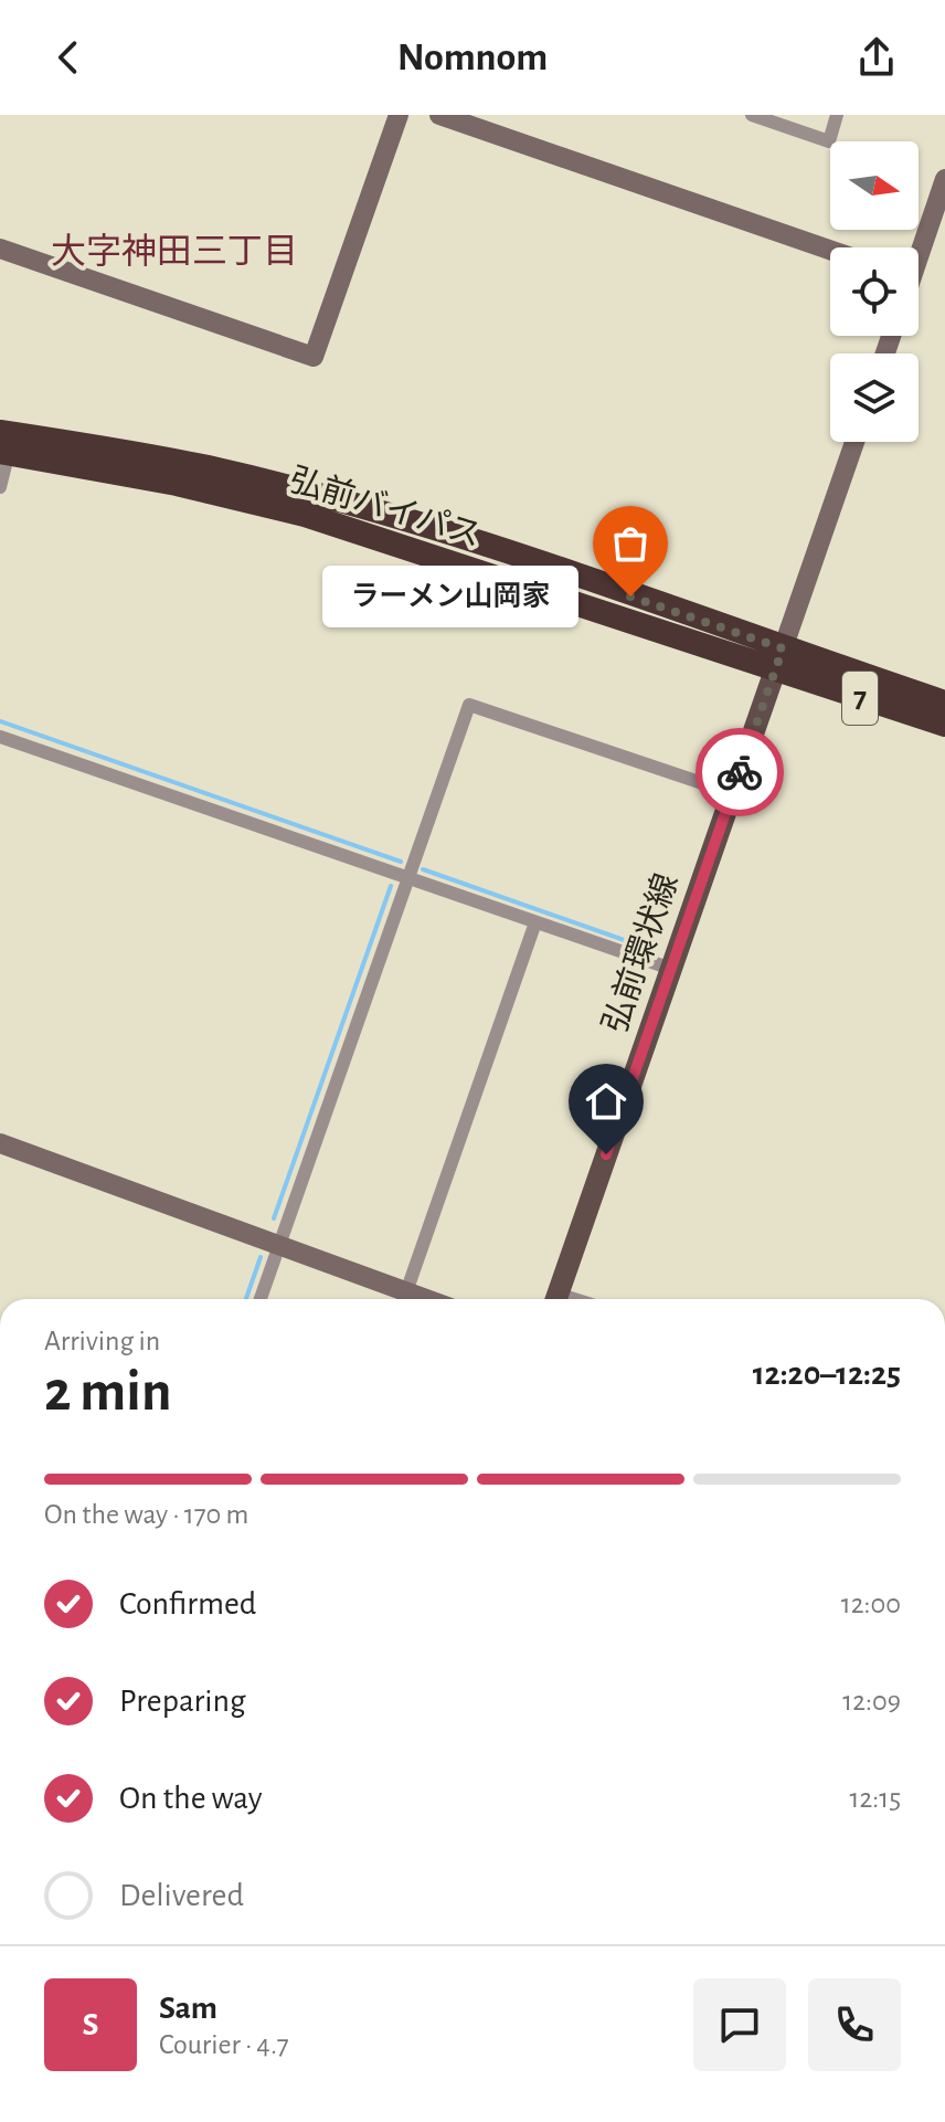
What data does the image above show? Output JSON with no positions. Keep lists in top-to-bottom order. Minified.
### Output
{"streets":{"highway":["弘前バイパス","7"],"main road":["弘前環状線"]},"crossings":[["弘前バイパス","弘前環状線"]],"districts":["大字神田三丁目"],"places":["ラーメン山岡家"],"north":"right","page":{"header":"Nomnom","bubble":"ラーメン山岡家","heading":["2 min","Arriving in","12:20–12:25"],"panel":["Sam","Courier · 4.7"],"bar":"On the way · 170 m","list":[["Confirmed","12:00"],["Preparing","12:09"],["On the way","12:15"],"Delivered"],"round":"S"}}
